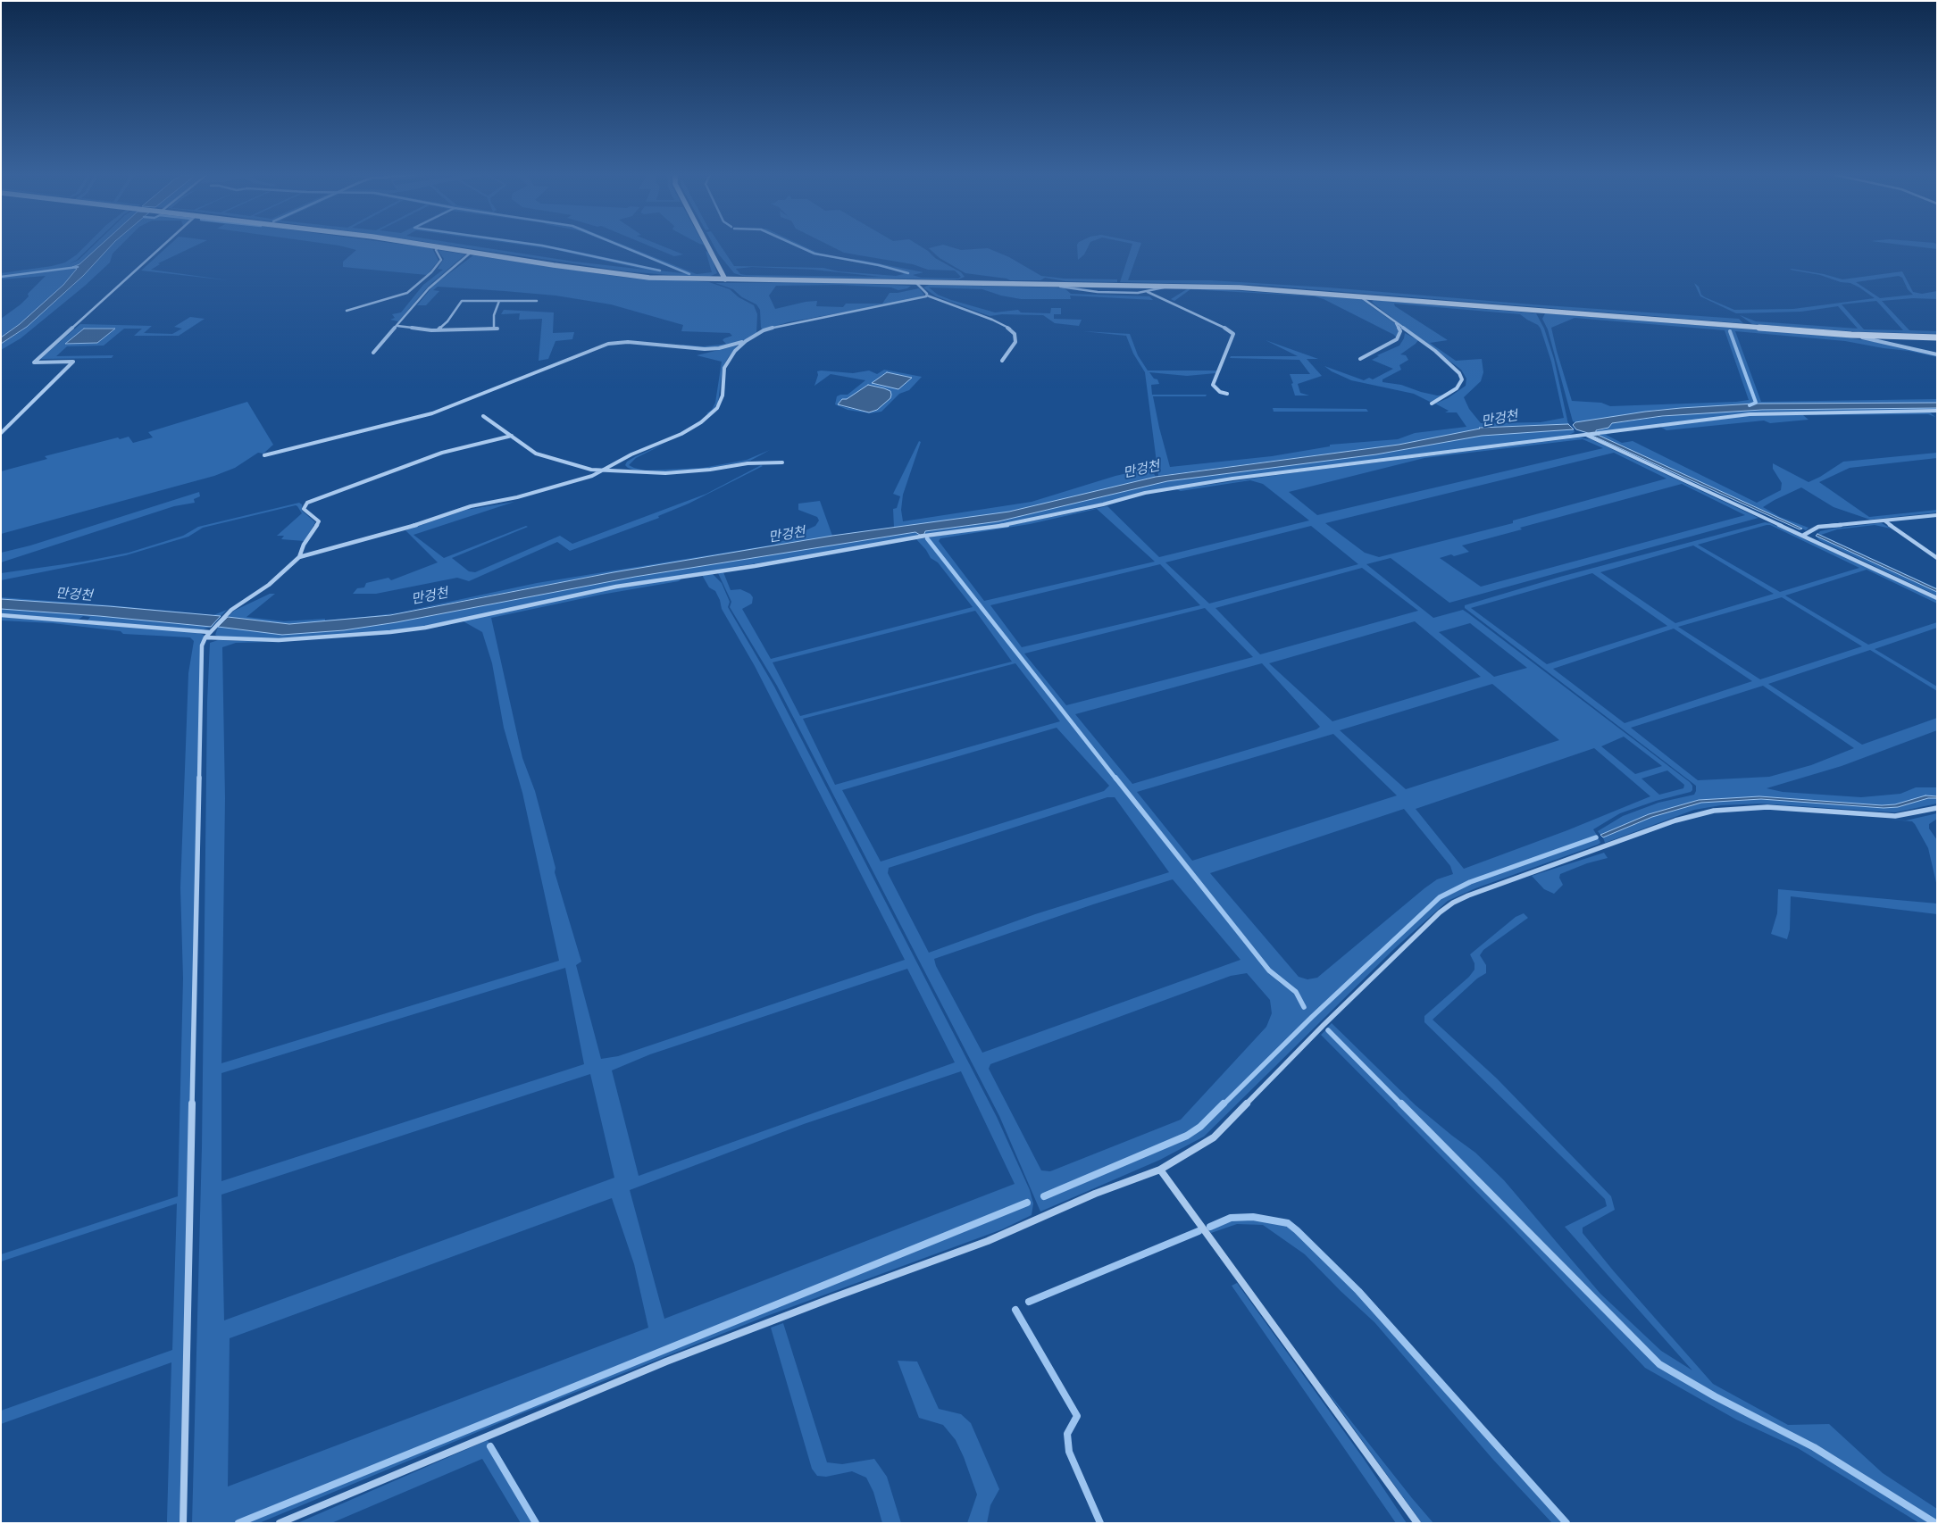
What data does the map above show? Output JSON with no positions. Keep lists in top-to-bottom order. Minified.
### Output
{"water":["만겅천"]}
